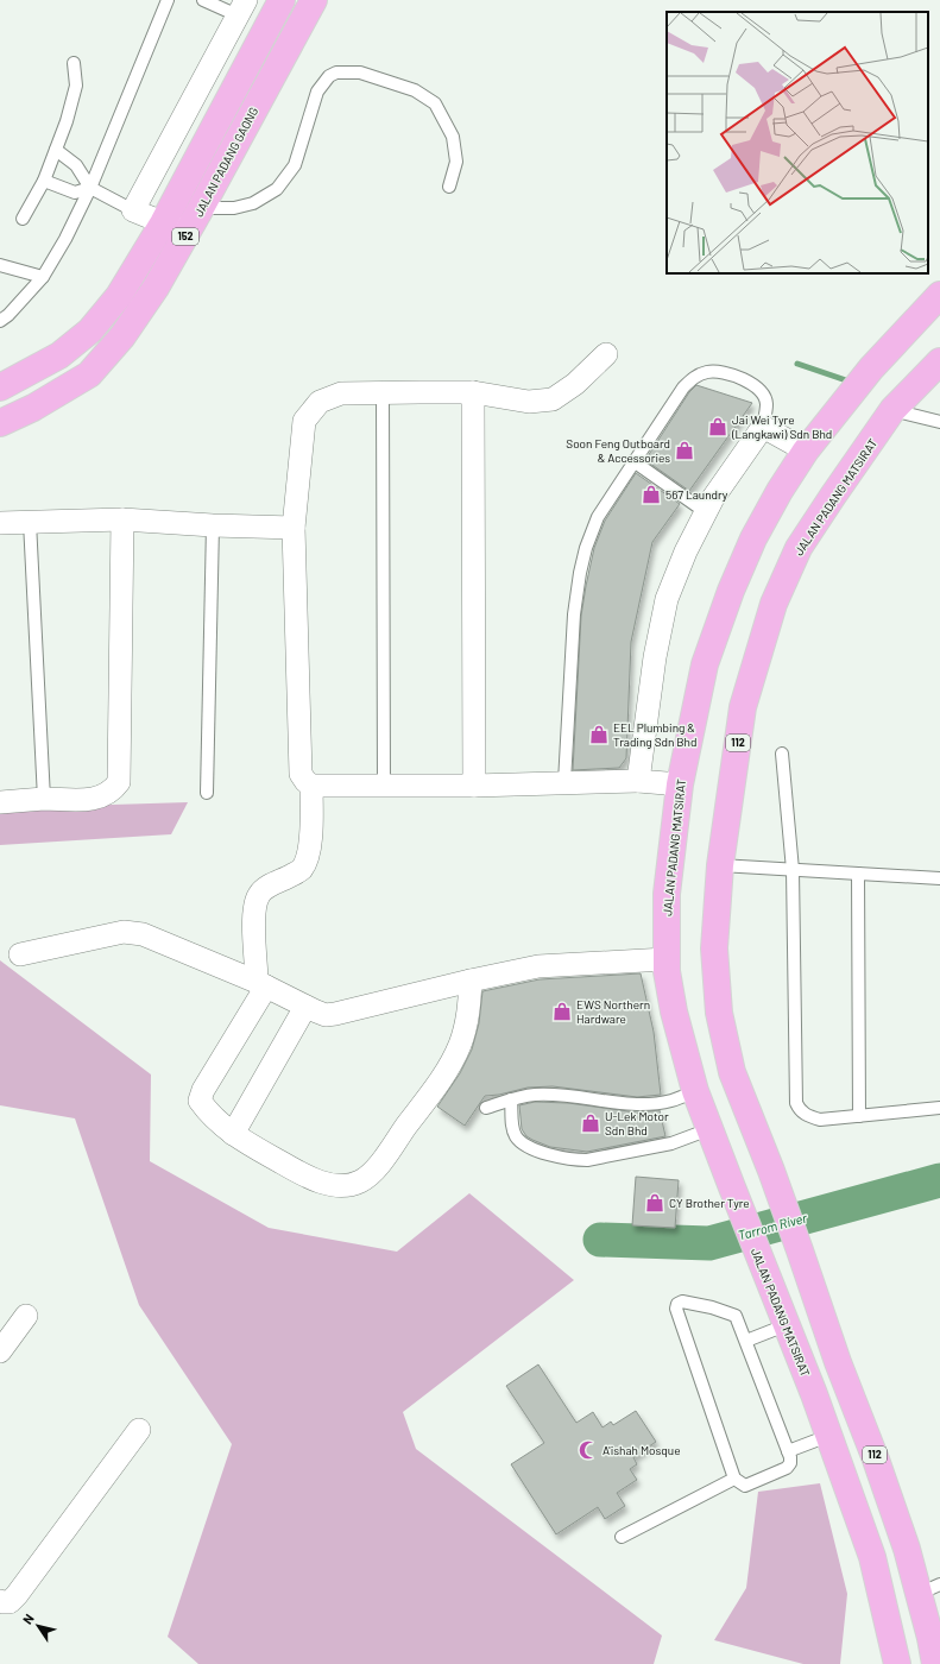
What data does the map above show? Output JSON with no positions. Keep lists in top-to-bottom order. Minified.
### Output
{"streets":{"main road":["JALAN PADANG GAONG","152","JALAN PADANG MATSIRAT","112"]},"water":["Tarrom River"],"places":{"shop":["Jai Wei Tyre (Langkawi) Sdn Bhd","Soon Feng Outboard & Accessories","567 Laundry","EEL Plumbing & Trading Sdn Bhd","EWS Northern Hardware","U-Lek Motor Sdn Bhd","CY Brother Tyre"],"mosque":["A'ishah Mosque"]},"north":"top left"}
